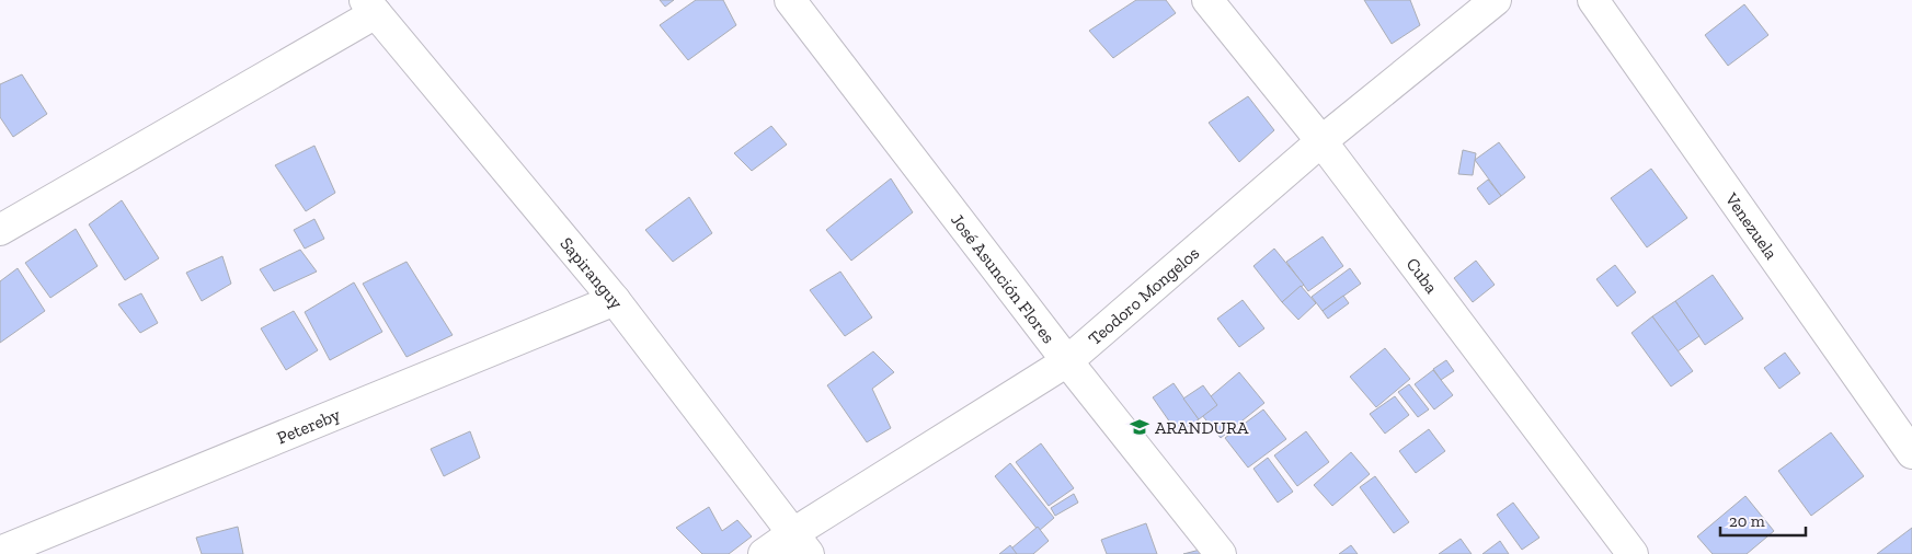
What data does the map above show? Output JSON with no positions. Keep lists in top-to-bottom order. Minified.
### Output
{"streets":{"street":["Venezuela","Sapiranguy","Cuba","José Asunción Flores","Teodoro Mongelos","Petereby"]},"crossings":[["Sapiranguy","Teodoro Mongelos"],["Sapiranguy","Petereby"],["Cuba","Teodoro Mongelos"],["José Asunción Flores","Teodoro Mongelos"]],"places":{"school or university":["ARANDURA"]},"scale_bar":"20 m"}
